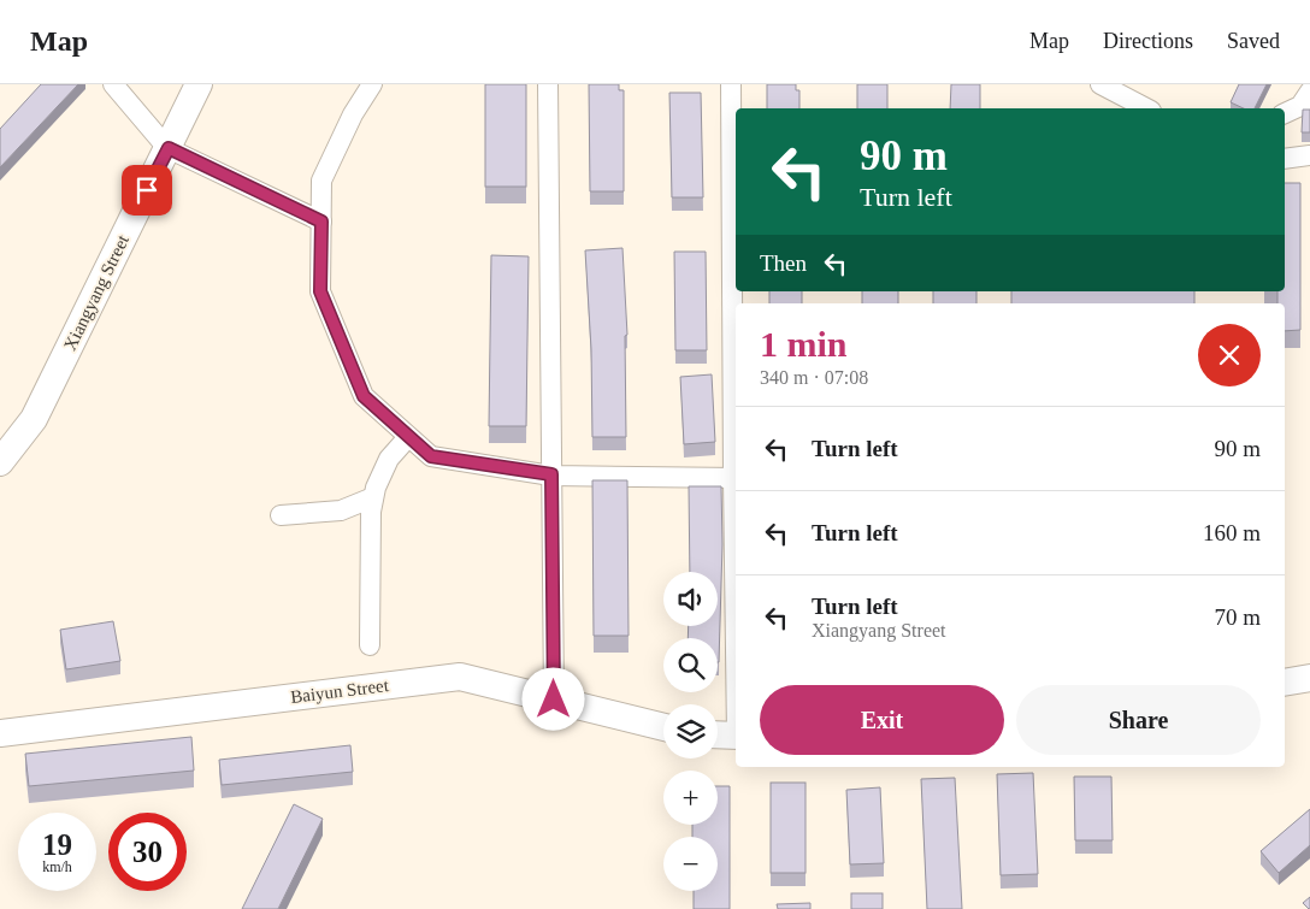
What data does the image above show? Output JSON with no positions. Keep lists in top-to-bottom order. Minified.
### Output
{"streets":{"main road":["Xiangyang Street","Baiyun Street"]},"page":{"header":"Map","nav":["Map","Directions","Saved"],"turn":["90 m","Turn left"],"then":"Then","heading":["1 min","340 m · 07:08"],"list":[{"name":"Turn left","value":"90 m"},{"name":"Turn left","value":"160 m"},{"name":"Turn left","note":"Xiangyang Street","value":"70 m"}],"map_buttons":["+","−"],"buttons":["Exit","Share"],"speed":"19 km/h","limit":"30"}}
